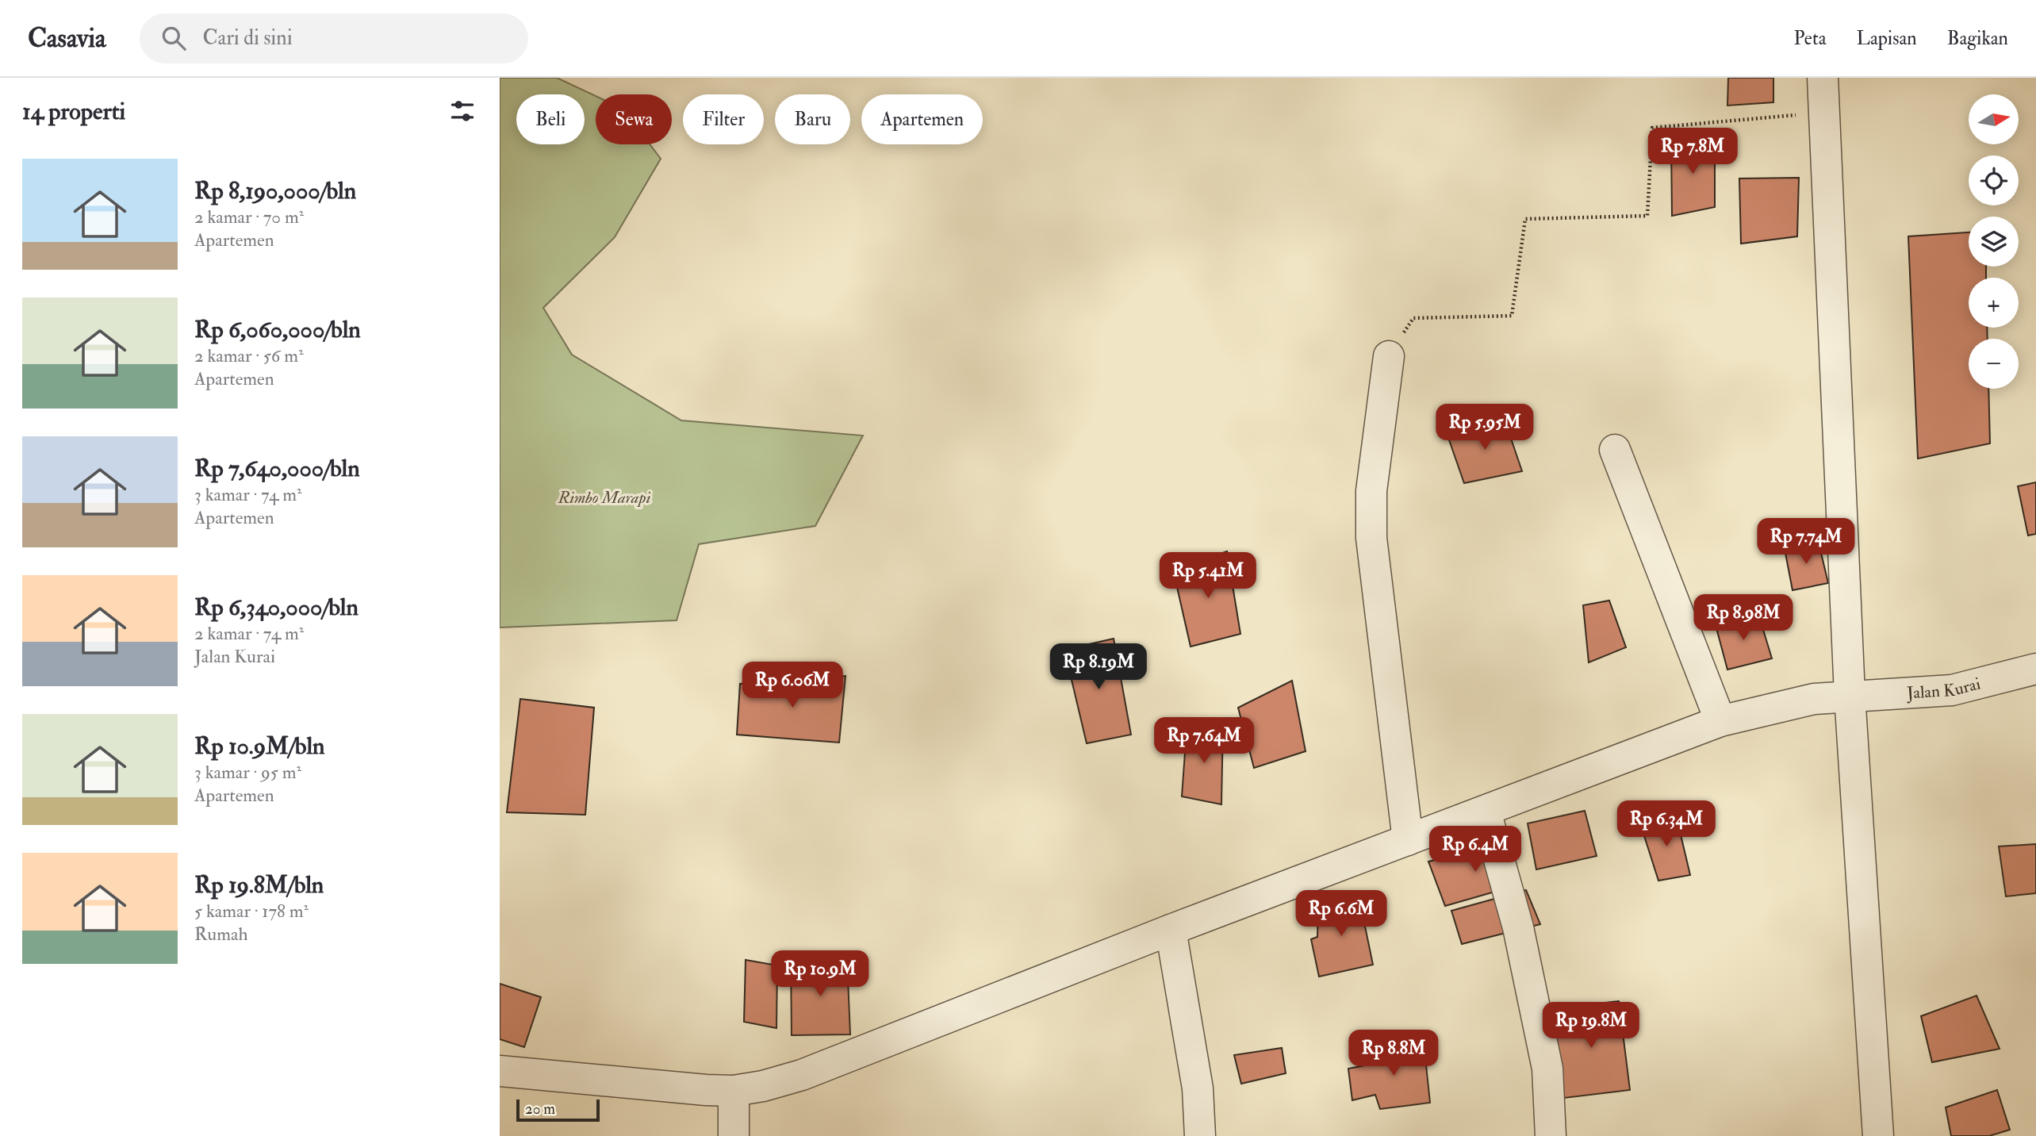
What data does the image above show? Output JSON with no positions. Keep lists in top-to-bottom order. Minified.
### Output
{"streets":{"street":["Jalan Kurai"]},"parks":["Rimbo Marapi"],"scale_bar":"20 m","north":"right","page":{"header":"Casavia","search":"Cari di sini","nav":["Peta","Lapisan","Bagikan"],"heading":"14 properti","map_buttons":["+","−"],"chip":["Beli","Sewa","Filter","Baru","Apartemen"],"price":["Rp 7.8M","Rp 5.95M","Rp 7.74M","Rp 5.41M","Rp 8.98M","Rp 8.19M","Rp 6.06M","Rp 7.64M","Rp 6.34M","Rp 6.4M","Rp 6.6M","Rp 10.9M","Rp 19.8M","Rp 8.8M"],"list":[{"name":"Rp 8,190,000/bln","note":"2 kamar · 70 m² · Apartemen"},{"name":"Rp 6,060,000/bln","note":"2 kamar · 56 m² · Apartemen"},{"name":"Rp 7,640,000/bln","note":"3 kamar · 74 m² · Apartemen"},{"name":"Rp 6,340,000/bln","note":"2 kamar · 74 m² · Jalan Kurai"},{"name":"Rp 10.9M/bln","note":"3 kamar · 95 m² · Apartemen"},{"name":"Rp 19.8M/bln","note":"5 kamar · 178 m² · Rumah"}],"scale":"20 m"}}
